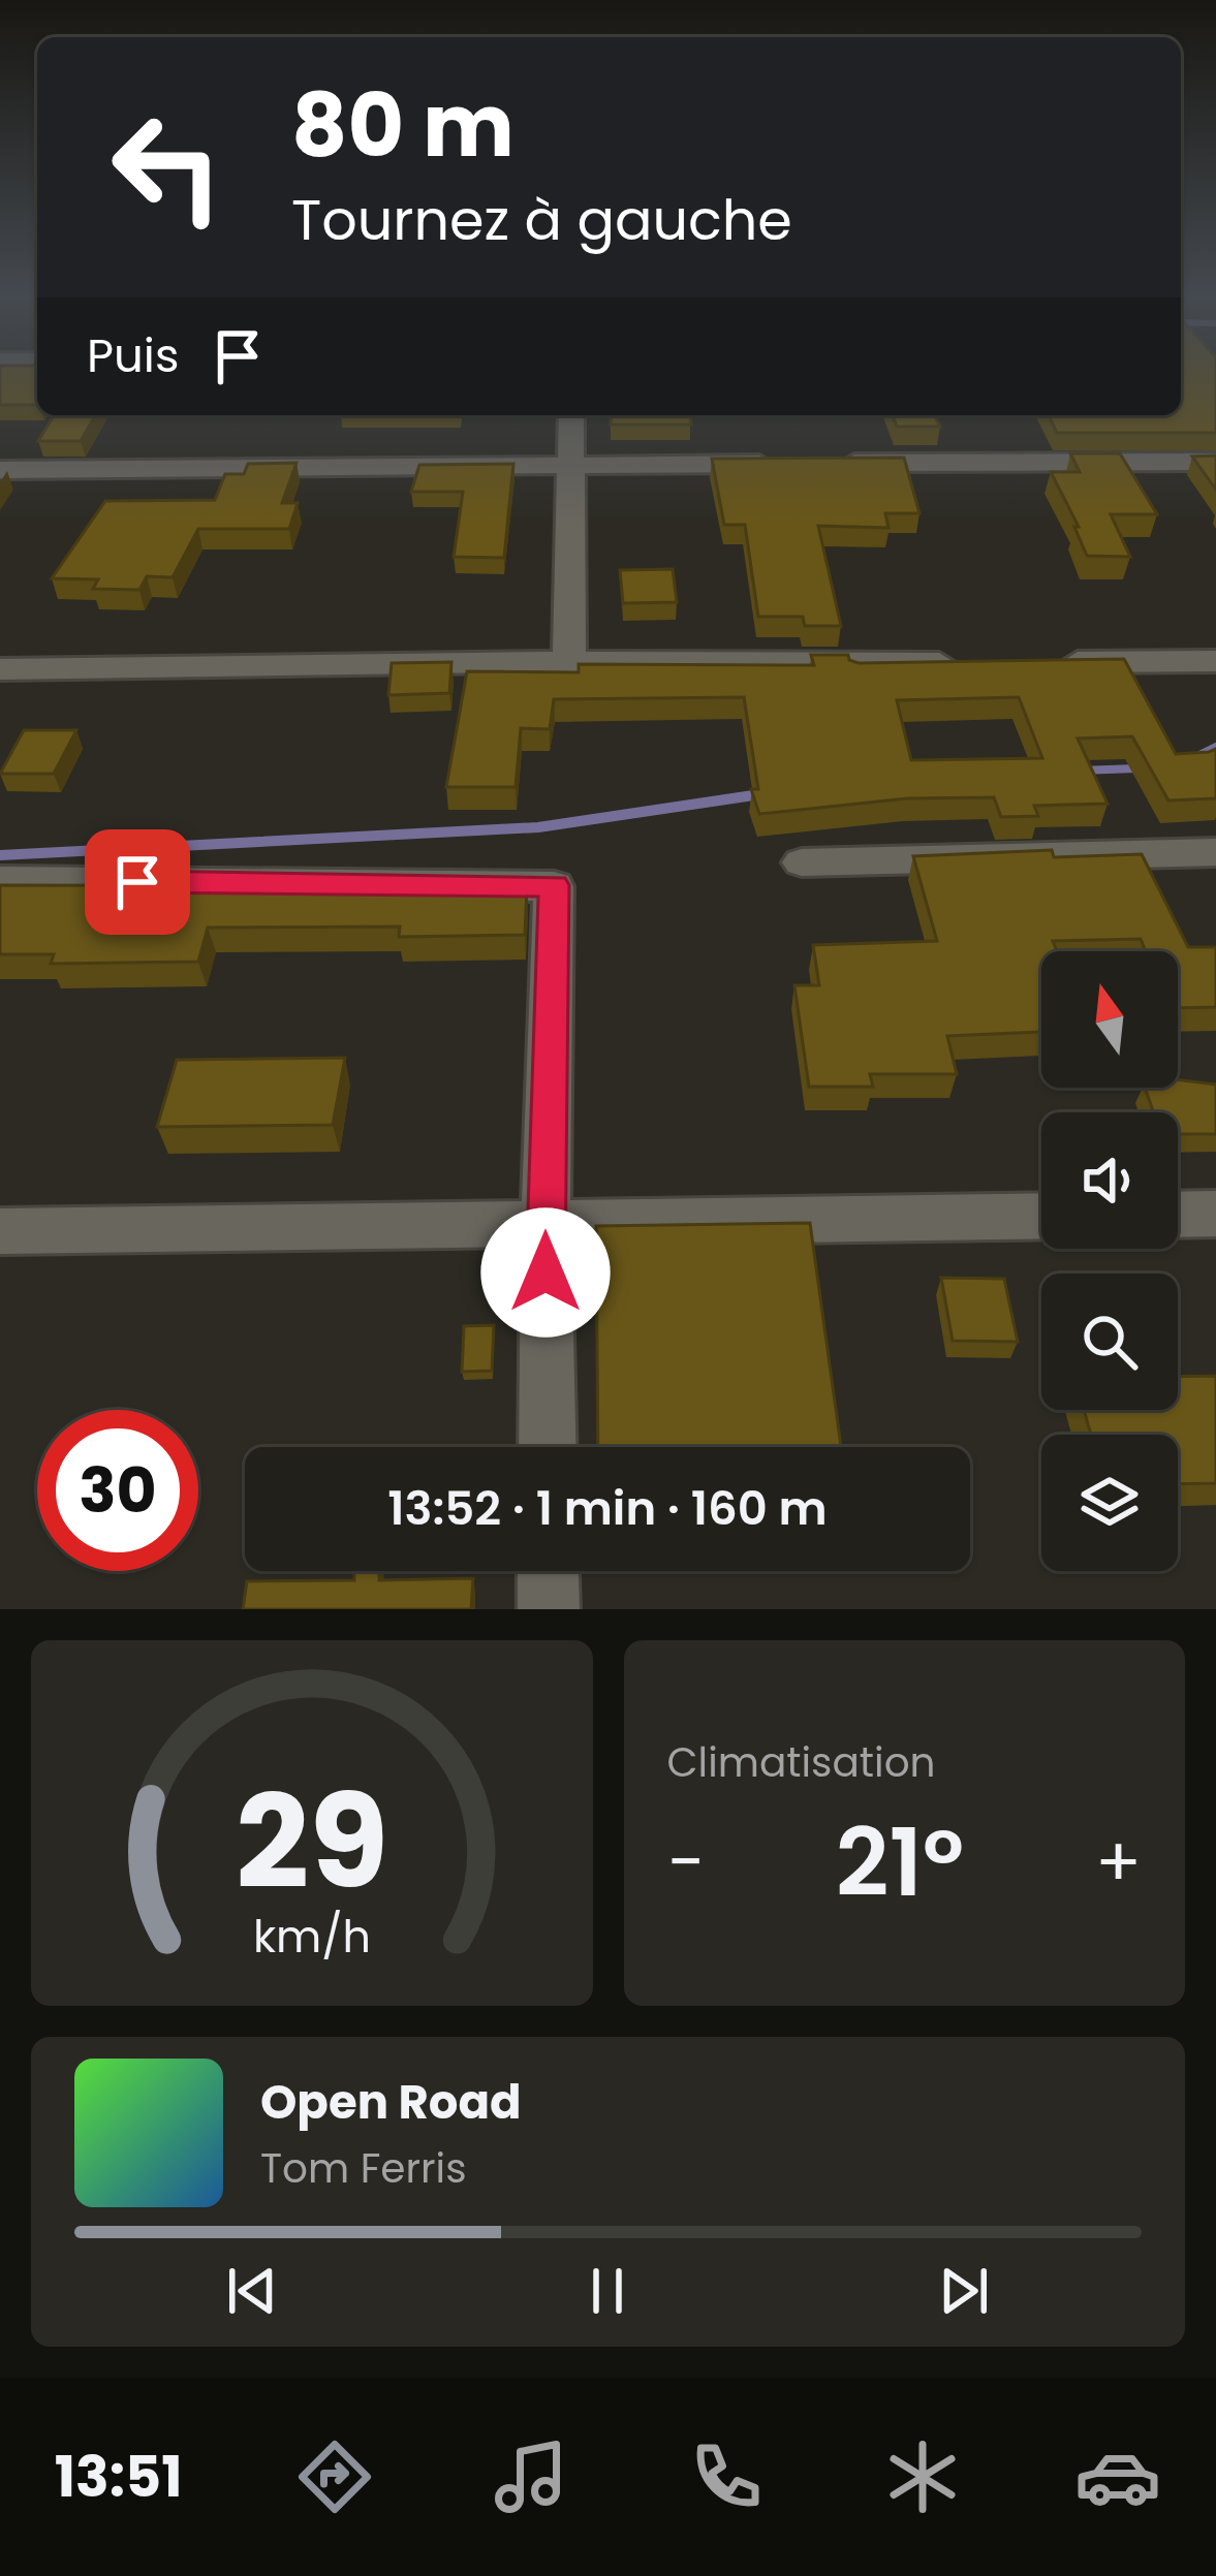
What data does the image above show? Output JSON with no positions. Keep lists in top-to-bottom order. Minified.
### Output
{"north":"top","page":{"turn":["80 m","Tournez à gauche"],"then":"Puis","limit":"30","trip":"13:52 · 1 min · 160 m","tile":"Climatisation","heat":["−","21°","+"],"song":["Open Road","Tom Ferris"],"tabs":"13:51","gauge":["29","km/h"]}}
